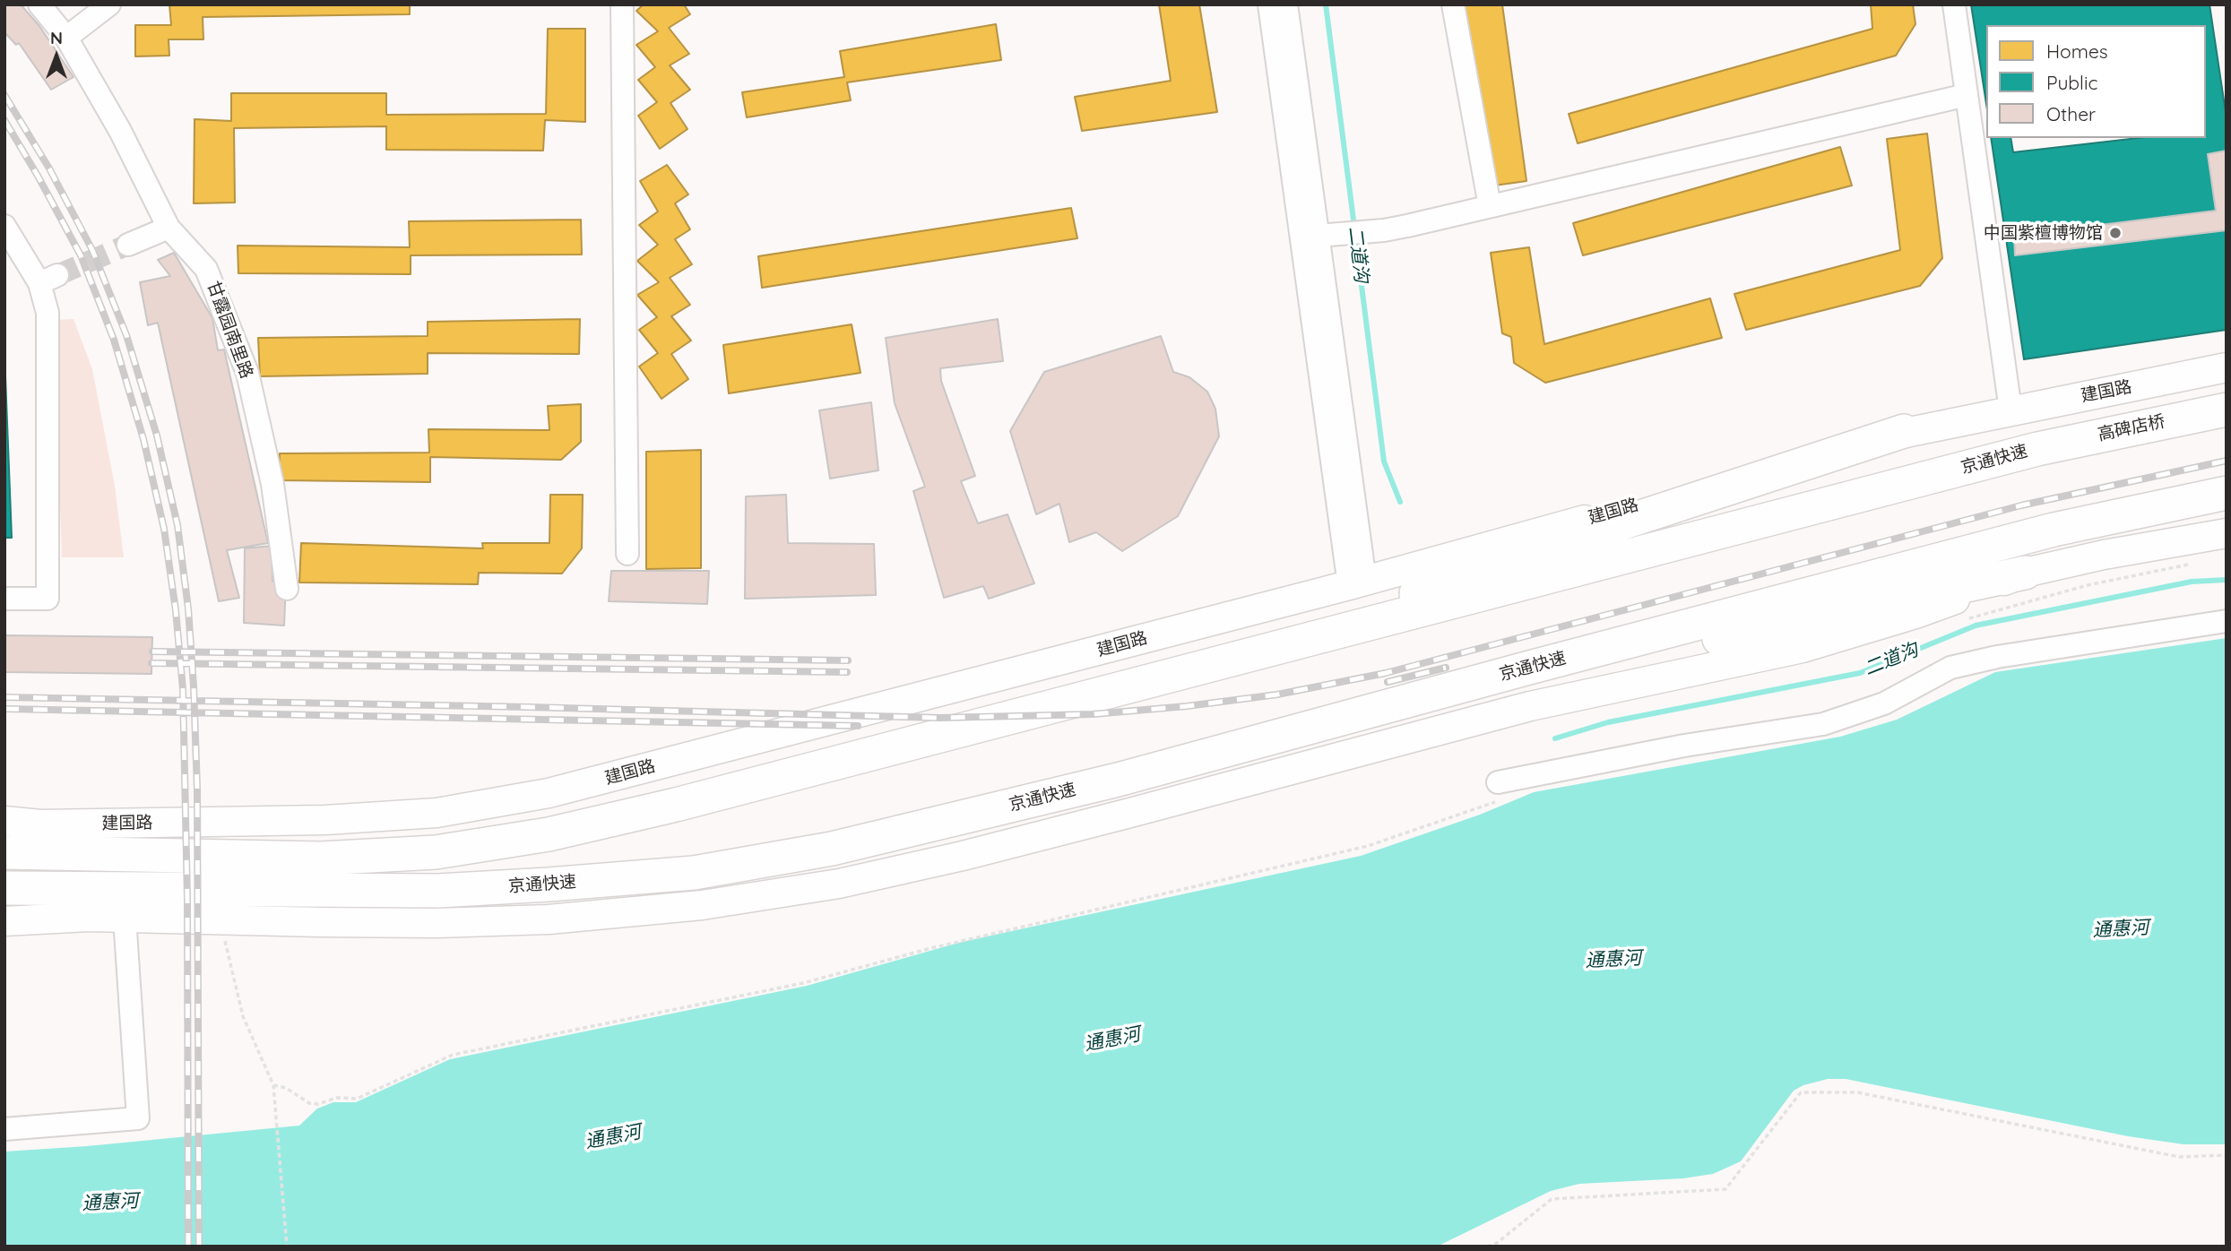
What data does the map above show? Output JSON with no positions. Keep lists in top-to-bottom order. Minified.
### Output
{"streets":{"highway":["高碑店桥","京通快速"],"main road":["建国路"],"street":["甘露园南里路"]},"crossings":[["高碑店桥","京通快速"]],"water":["二道沟","通惠河"],"places":["中国紫檀博物馆"],"legend":["Homes","Public","Other"],"north":"top"}
